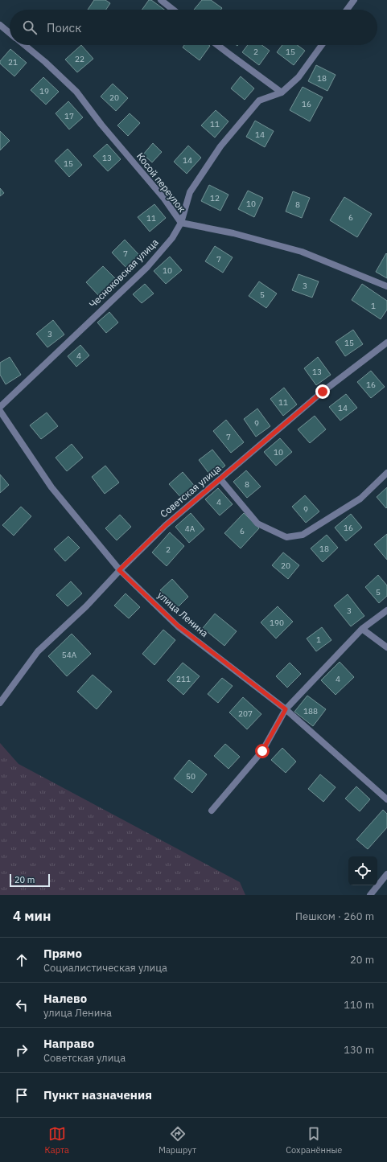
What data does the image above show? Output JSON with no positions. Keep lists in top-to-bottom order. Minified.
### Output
{"streets":{"street":["Косой переулок","Чесноковская улица","Советская улица","улица Ленина"]},"crossings":[["Косой переулок","Чесноковская улица"],["Советская улица","улица Ленина"]],"house_numbers":["2","15","22","21","18","19","20","16","17","11","14","13","14","15","12","10","8","6","11","7","7","10","3","5","1","3","15","4","13","16","11","14","9","7","10","8","4","9","16","4А","6","18","2","20","5","3","190","1","54А","211","4","188","207","50"],"scale_bar":"20 m","page":{"search":"Поиск","scale":"20 m","heading":["4 мин","Пешком · 260 m"],"list":[["Прямо","Социалистическая улица","20 m"],["Налево","улица Ленина","110 m"],["Направо","Советская улица","130 m"],"Пункт назначения"],"nav":["Карта","Маршрут","Сохранённые"]}}
